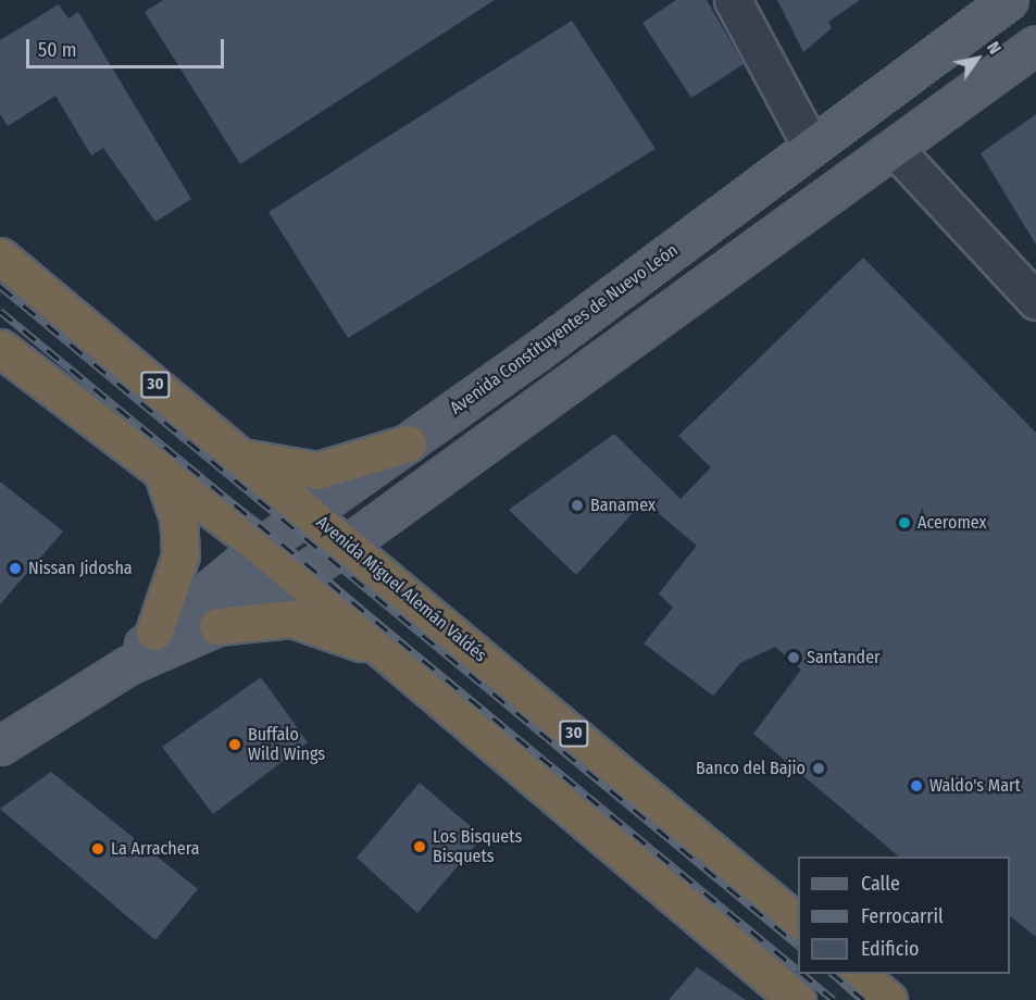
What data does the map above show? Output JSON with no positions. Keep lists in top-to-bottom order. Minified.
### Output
{"streets":{"highway":["30","Avenida Miguel Alemán Valdés"],"main road":["Avenida Constituyentes de Nuevo León"]},"crossings":[["Avenida Constituyentes de Nuevo León","Avenida Miguel Alemán Valdés"]],"places":["Banamex","Aceromex","Nissan Jidosha","Santander","Buffalo Wild Wings","Banco del Bajio","Waldo's Mart","Los Bisquets Bisquets","La Arrachera"],"legend":["Calle","Ferrocarril","Edificio"],"scale_bar":"50 m","north":"top right"}
